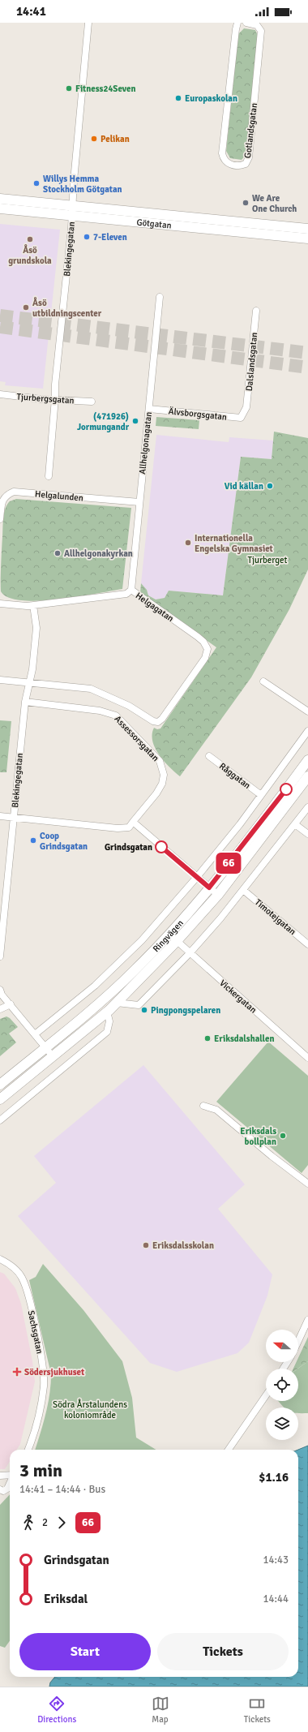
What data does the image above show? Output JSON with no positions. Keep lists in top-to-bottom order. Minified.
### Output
{"streets":{"main road":["Götgatan","Ringvägen"],"street":["Gotlandsgatan","Blekingegatan","Dalslandsgatan","Tjurbergsgatan","Älvsborgsgatan","Allhelgonagatan","Helgalunden","Helgagatan","Assessorsgatan","Råggatan","Timotejgatan","Vickergatan","Sachsgatan"]},"crossings":[["Götgatan","Blekingegatan"],["Blekingegatan","Tjurbergsgatan"],["Blekingegatan","Helgagatan"],["Blekingegatan","Assessorsgatan"],["Dalslandsgatan","Älvsborgsgatan"],["Älvsborgsgatan","Allhelgonagatan"],["Allhelgonagatan","Helgalunden"],["Allhelgonagatan","Helgagatan"],["Helgagatan","Assessorsgatan"],["Råggatan","Ringvägen"],["Ringvägen","Vickergatan"]],"parks":["Tjurberget","Södra Årstalundens koloniområde"],"places":{"other":["Fitness24Seven","Europaskolan","Pelikan","Willys Hemma Stockholm Götgatan","We Are One Church","7-Eleven","Åsö grundskola","Åsö utbildningscenter","(471926) Jormungandr","Vid källan","Internationella Engelska Gymnasiet","Allhelgonakyrkan","Coop Grindsgatan","Grindsgatan","Pingpongspelaren","Eriksdalshallen","Eriksdals bollplan","Eriksdalsskolan"],"health":["Södersjukhuset"]},"lines":["bus line 66"],"north":"left","page":{"status":"14:41","on_map":"66","heading":["3 min","14:41 – 14:44 · Bus","$1.16"],"legs":["2","66"],"list":[{"name":"Grindsgatan","value":"14:43"},{"name":"Eriksdal","value":"14:44"}],"buttons":["Start","Tickets"],"tabs":["Directions","Map","Tickets"]}}
